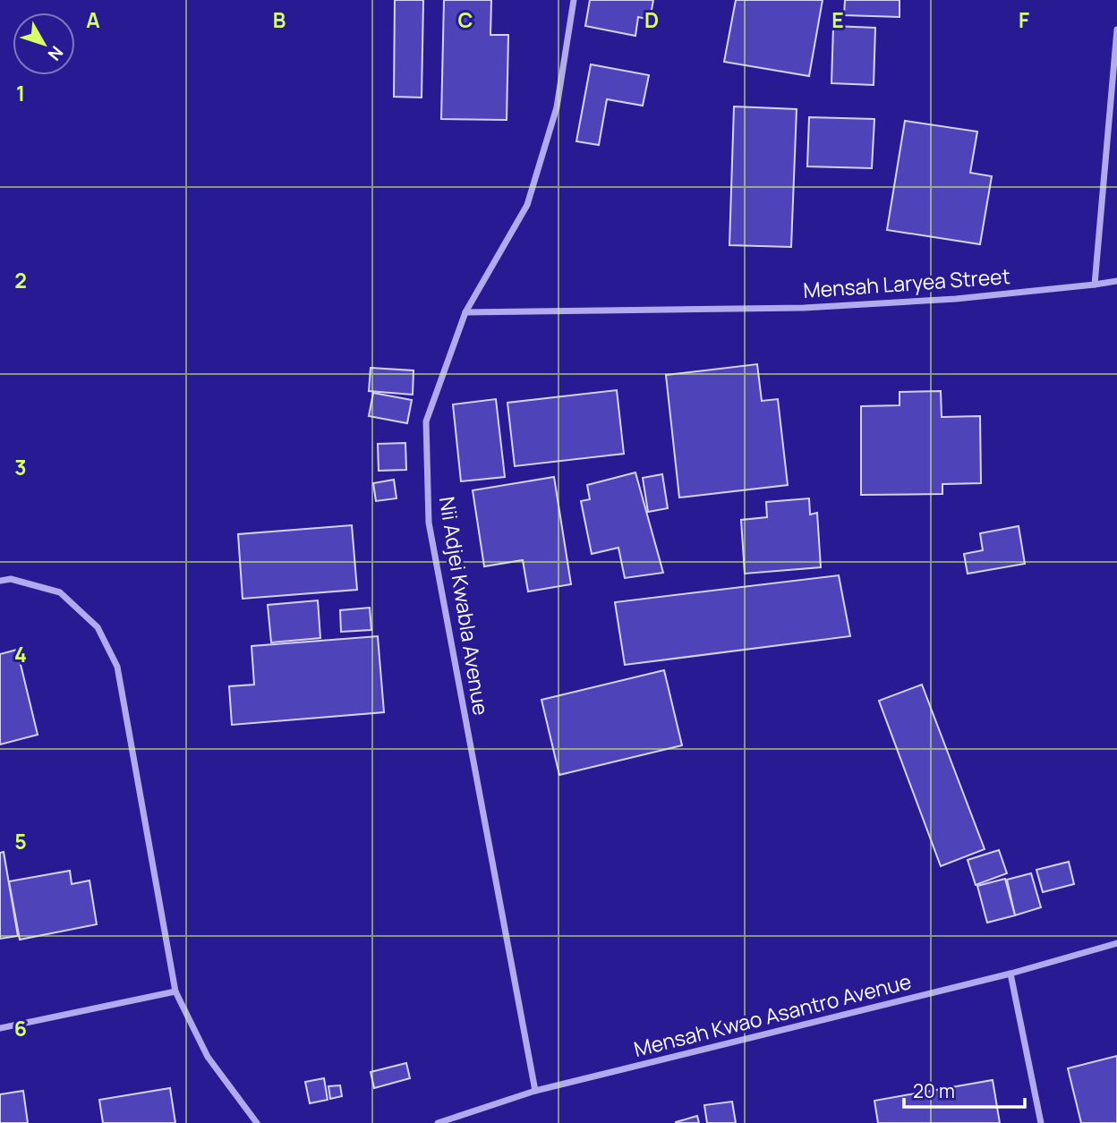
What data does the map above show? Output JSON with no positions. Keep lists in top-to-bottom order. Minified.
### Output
{"streets":{"street":["Mensah Laryea Street","Nii Adjei Kwabla Avenue","Mensah Kwao Asantro Avenue"]},"crossings":[["Mensah Laryea Street","Nii Adjei Kwabla Avenue"],["Nii Adjei Kwabla Avenue","Mensah Kwao Asantro Avenue"]],"scale_bar":"20 m","north":"bottom right","grid":{"columns":["A","B","C","D","E","F"],"rows":["1","2","3","4","5","6"]}}
